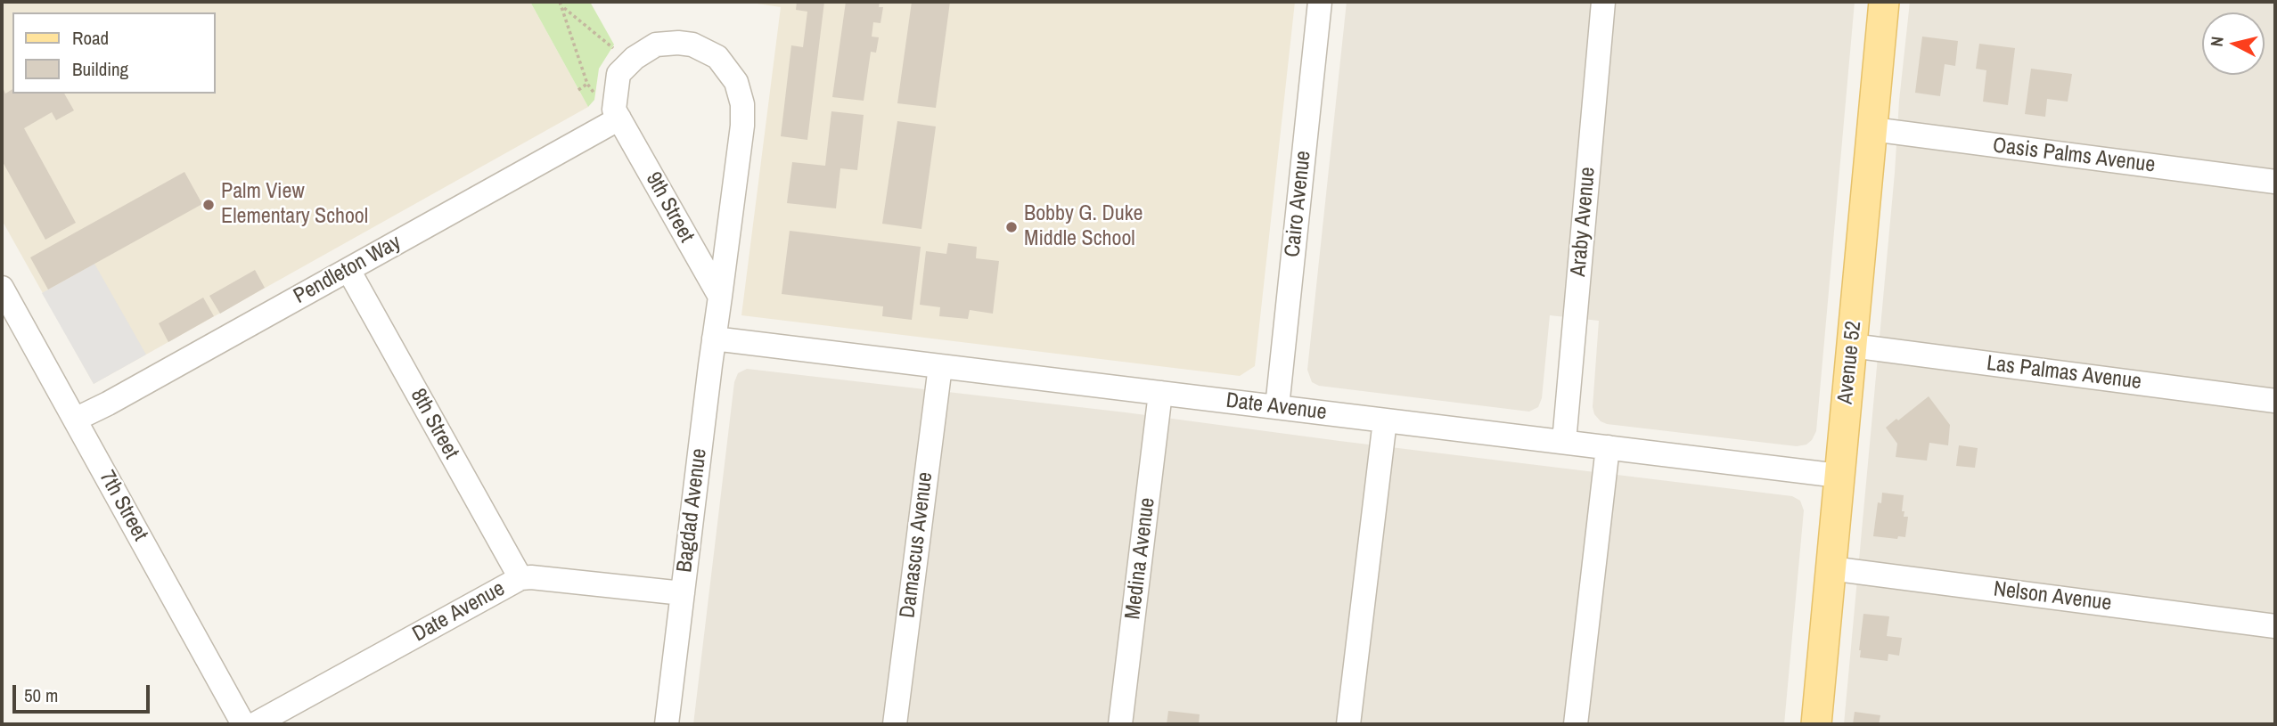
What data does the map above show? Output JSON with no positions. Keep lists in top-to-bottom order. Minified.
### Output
{"streets":{"main road":["Avenue 52"],"street":["Oasis Palms Avenue","Cairo Avenue","9th Street","Araby Avenue","Pendleton Way","Las Palmas Avenue","Date Avenue","8th Street","7th Street","Bagdad Avenue","Damascus Avenue","Medina Avenue","Nelson Avenue"]},"crossings":[["Oasis Palms Avenue","Avenue 52"],["Cairo Avenue","Date Avenue"],["9th Street","Pendleton Way"],["9th Street","Bagdad Avenue"],["Araby Avenue","Date Avenue"],["Pendleton Way","8th Street"],["Pendleton Way","7th Street"],["Pendleton Way","Bagdad Avenue"],["Avenue 52","Las Palmas Avenue"],["Avenue 52","Date Avenue"],["Avenue 52","Nelson Avenue"],["Date Avenue","8th Street"],["Date Avenue","Bagdad Avenue"],["Date Avenue","Damascus Avenue"],["Date Avenue","Medina Avenue"]],"places":["Palm View Elementary School","Bobby G. Duke Middle School"],"legend":["Road","Building"],"scale_bar":"50 m","north":"left"}
